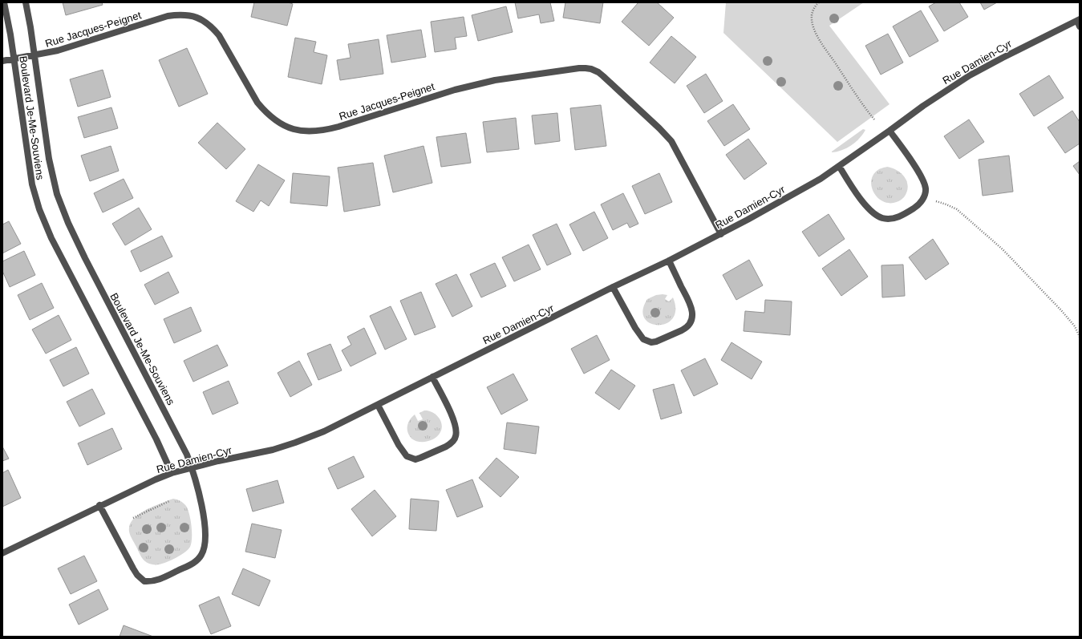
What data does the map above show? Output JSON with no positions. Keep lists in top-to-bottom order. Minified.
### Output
{"streets":{"street":["Rue Jacques-Peignet","Rue Damien-Cyr","Boulevard Je-Me-Souviens"]},"crossings":[["Rue Jacques-Peignet","Rue Damien-Cyr"],["Rue Jacques-Peignet","Boulevard Je-Me-Souviens"],["Rue Damien-Cyr","Boulevard Je-Me-Souviens"]]}
